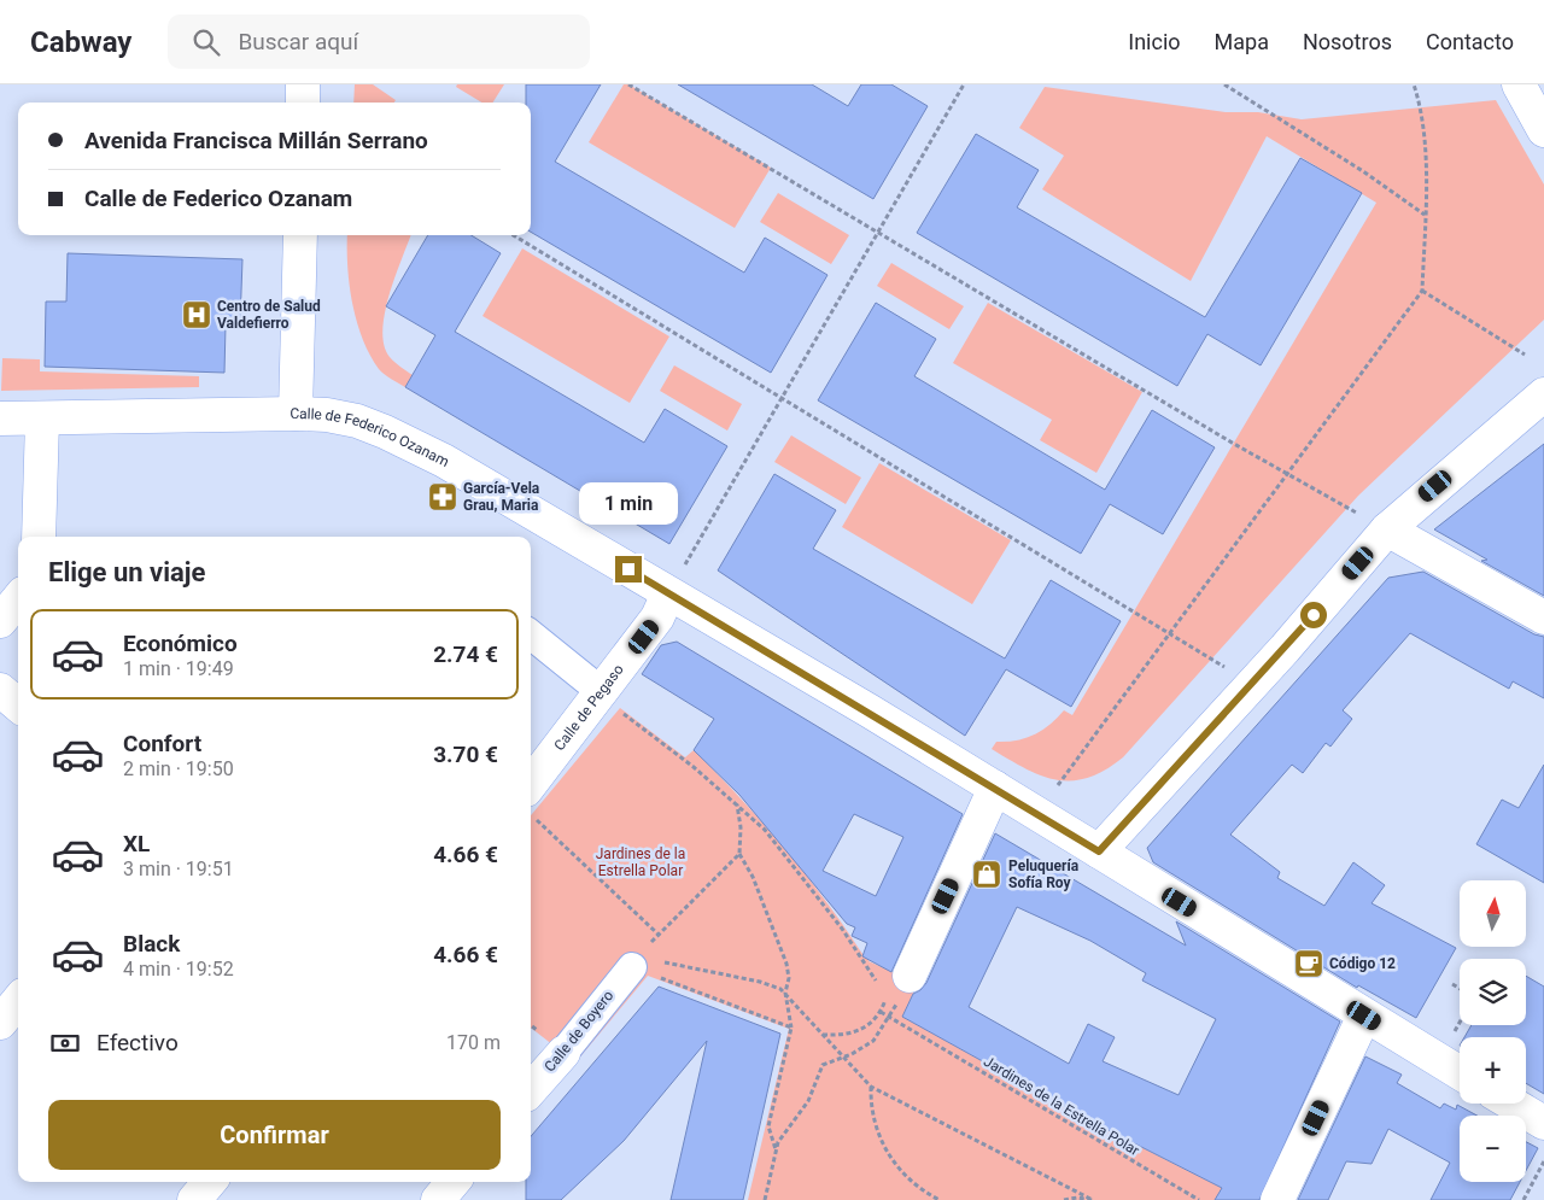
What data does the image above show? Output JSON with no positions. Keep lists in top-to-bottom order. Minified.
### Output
{"streets":{"street":["Calle de Federico Ozanam","Calle de Pegaso","Calle de Boyero"],"path":["Jardines de la Estrella Polar"]},"crossings":[["Calle de Federico Ozanam","Calle de Pegaso"]],"parks":["Jardines de la Estrella Polar"],"places":{"hospital":["Centro de Salud Valdefierro"],"pharmacy":["García-Vela Grau, Maria"],"shop":["Peluquería Sofía Roy"],"cafe":["Código 12"]},"north":"top","page":{"header":"Cabway","search":"Buscar aquí","nav":["Inicio","Mapa","Nosotros","Contacto"],"banner":["Avenida Francisca Millán Serrano","Calle de Federico Ozanam"],"bubble":"1 min","heading":"Elige un viaje","list":[{"name":"Económico","note":"1 min · 19:49","value":"2.74 €"},{"name":"Confort","note":"2 min · 19:50","value":"3.70 €"},{"name":"XL","note":"3 min · 19:51","value":"4.66 €"},{"name":"Black","note":"4 min · 19:52","value":"4.66 €"}],"map_buttons":["+","−"],"pay":["Efectivo","170 m"],"buttons":"Confirmar"}}
